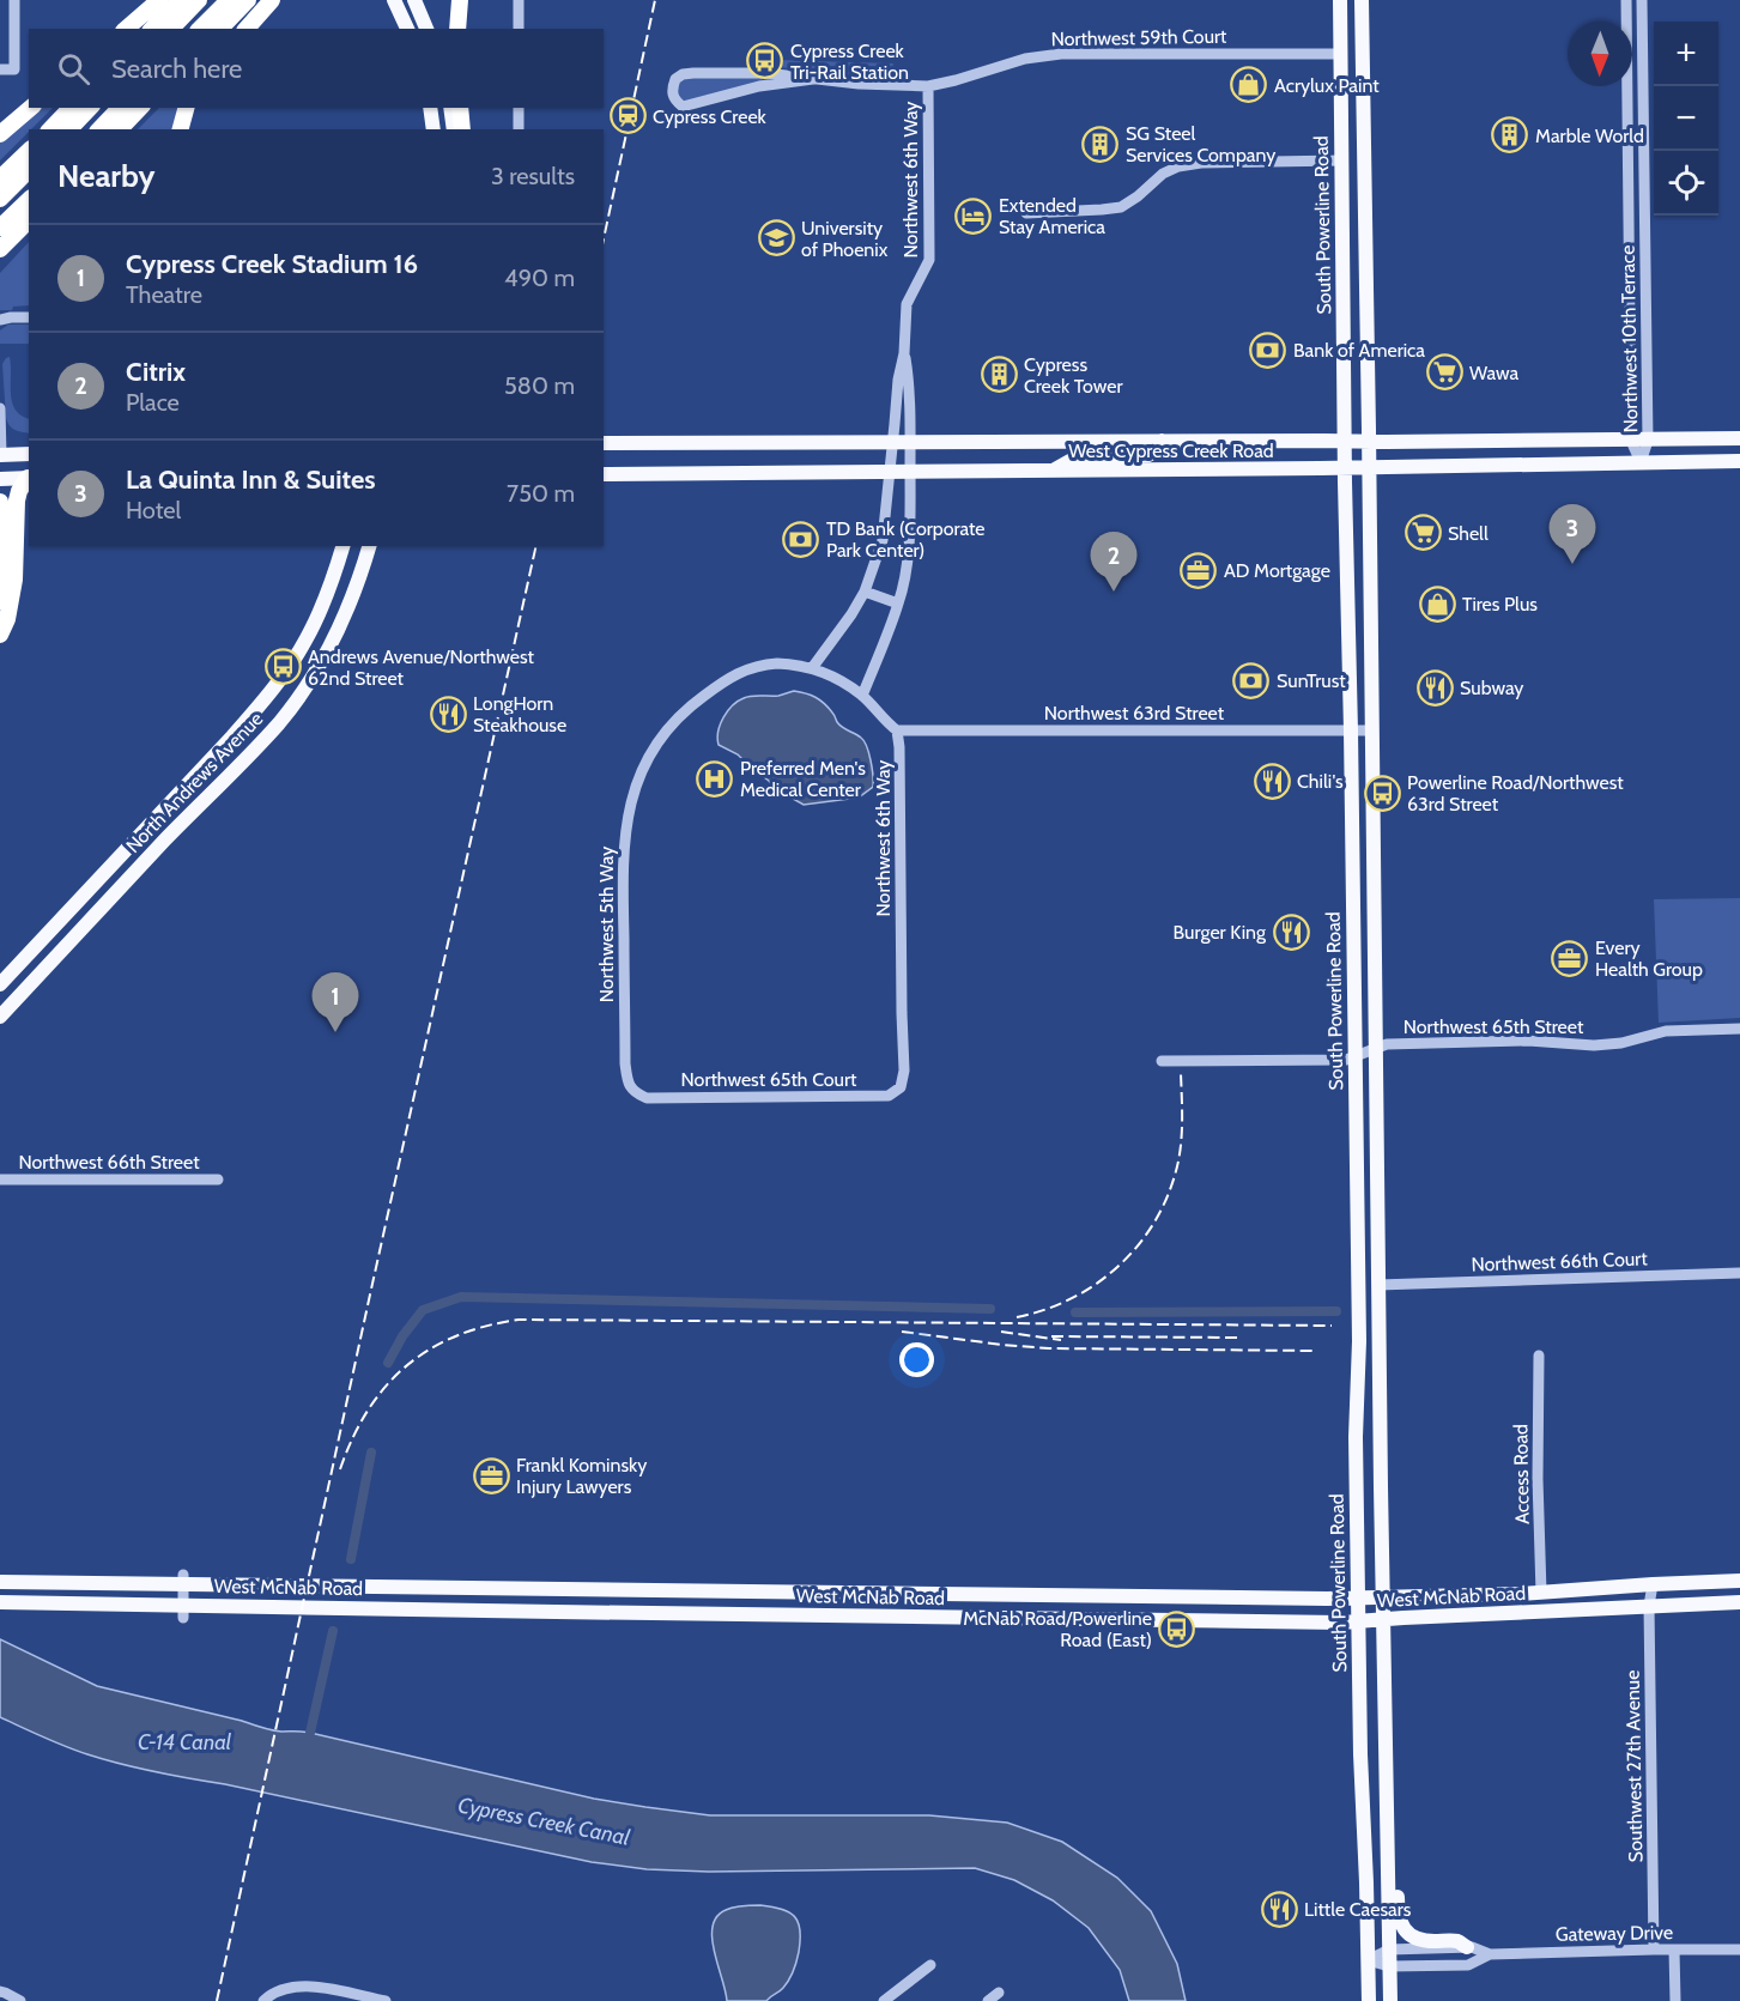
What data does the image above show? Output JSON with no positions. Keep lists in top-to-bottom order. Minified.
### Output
{"streets":{"main road":["South Powerline Road","West Cypress Creek Road","North Andrews Avenue","West McNab Road"],"street":["Northwest 59th Court","Northwest 6th Way","Northwest 10th Terrace","Northwest 63rd Street","Northwest 5th Way","Northwest 65th Street","Northwest 65th Court","Northwest 66th Street","Northwest 66th Court","Access Road","Southwest 27th Avenue","Gateway Drive"]},"crossings":[["Northwest 59th Court","Northwest 6th Way"],["Northwest 59th Court","South Powerline Road"],["Northwest 6th Way","West Cypress Creek Road"],["Northwest 6th Way","Northwest 63rd Street"],["Northwest 6th Way","Northwest 5th Way"],["Northwest 6th Way","Northwest 65th Court"],["South Powerline Road","West Cypress Creek Road"],["South Powerline Road","Northwest 63rd Street"],["South Powerline Road","Northwest 65th Street"],["South Powerline Road","Northwest 66th Court"],["South Powerline Road","West McNab Road"],["South Powerline Road","Gateway Drive"],["Northwest 10th Terrace","West Cypress Creek Road"],["Northwest 5th Way","Northwest 65th Court"],["Access Road","West McNab Road"],["West McNab Road","Southwest 27th Avenue"],["Southwest 27th Avenue","Gateway Drive"]],"water":["C-14 Canal","Cypress Creek Canal"],"places":{"bus stop":["Cypress Creek Tri-Rail Station","Andrews Avenue/Northwest 62nd Street","Powerline Road/Northwest 63rd Street","McNab Road/Powerline Road (East)"],"shop":["Acrylux Paint","Tires Plus"],"station":["Cypress Creek"],"building":["Marble World","SG Steel Services Company","Cypress Creek Tower"],"hotel":["Extended Stay America"],"school or university":["University of Phoenix"],"bank":["Bank of America","TD Bank (Corporate Park Center)","SunTrust"],"supermarket":["Wawa","Shell"],"office":["AD Mortgage","Every Health Group","Frankl Kominsky Injury Lawyers"],"restaurant":["Subway","LongHorn Steakhouse","Chili's","Burger King","Little Caesars"],"hospital":["Preferred Men's Medical Center"]},"north":"bottom","page":{"map_buttons":["+","−"],"search":"Search here","heading":["Nearby","3 results"],"list":[{"mark":"1","name":"Cypress Creek Stadium 16","note":"Theatre","value":"490 m"},{"mark":"2","name":"Citrix","note":"Place","value":"580 m"},{"mark":"3","name":"La Quinta Inn & Suites","note":"Hotel","value":"750 m"}],"pins":["3","2","1"]}}
